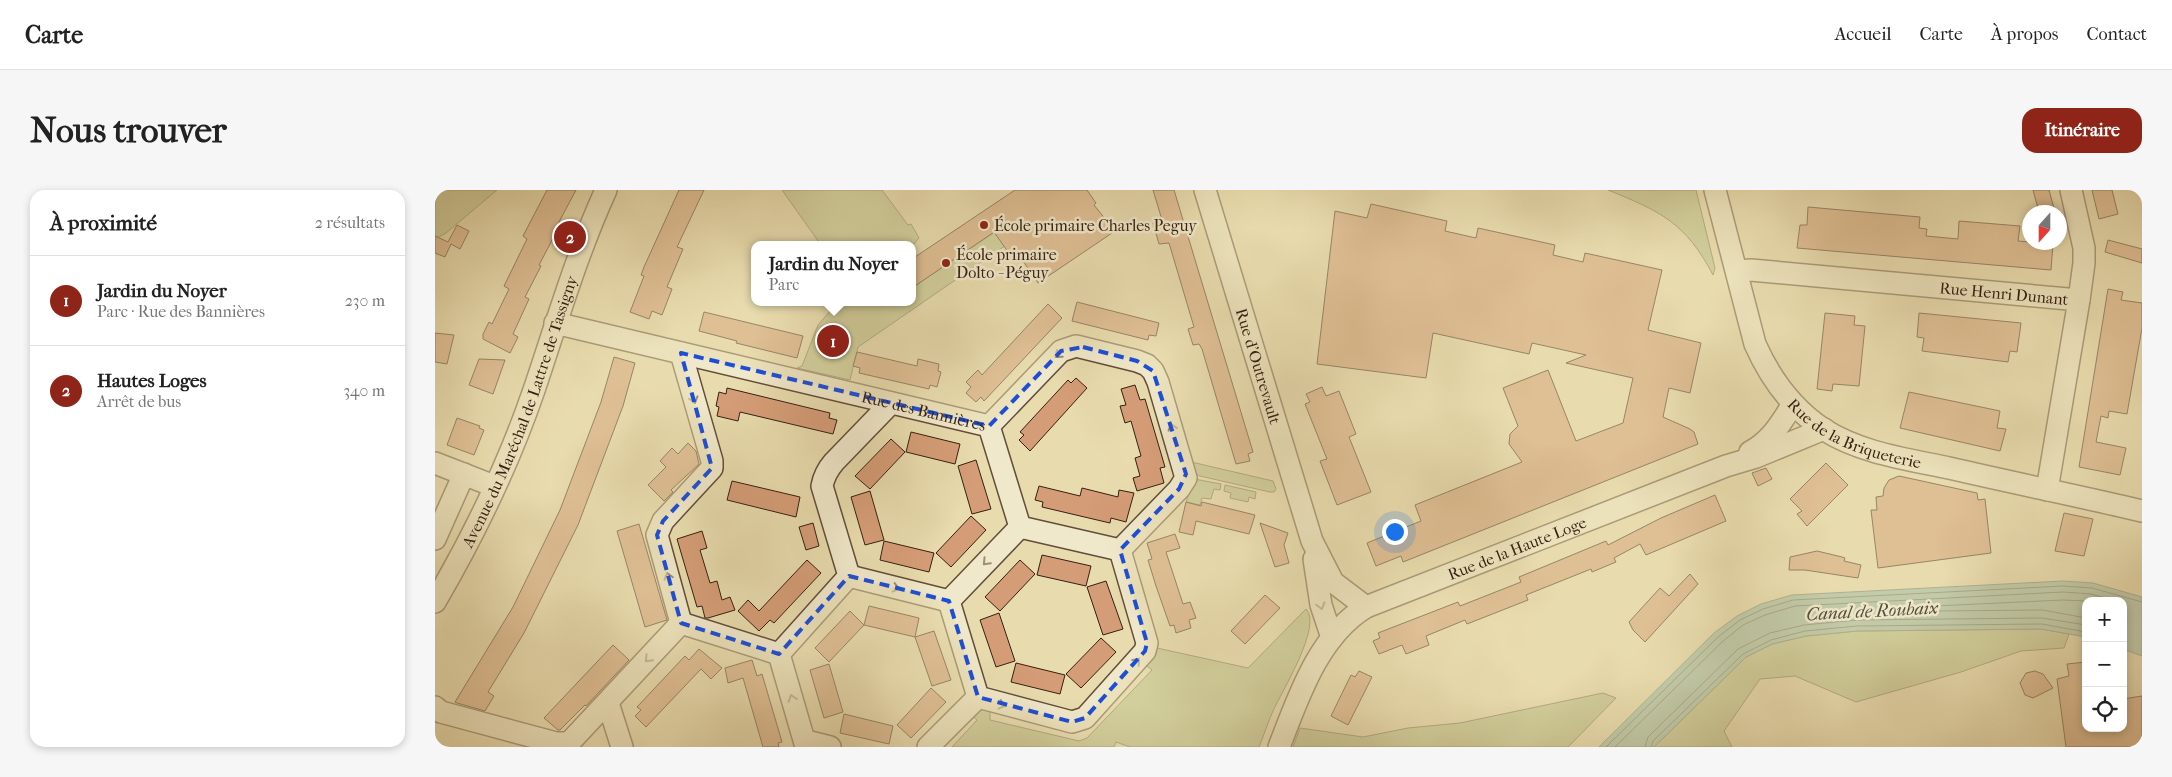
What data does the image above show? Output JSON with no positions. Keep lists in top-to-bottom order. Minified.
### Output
{"streets":{"street":["Rue Henri Dunant","Rue d'Outrevault","Avenue du Maréchal de Lattre de Tassigny","Rue des Bannières","Rue de la Briqueterie","Rue de la Haute Loge"]},"crossings":[["Rue Henri Dunant","Rue de la Briqueterie"],["Rue d'Outrevault","Rue de la Haute Loge"],["Avenue du Maréchal de Lattre de Tassigny","Rue des Bannières"],["Rue de la Briqueterie","Rue de la Haute Loge"]],"water":["Canal de Roubaix"],"places":["École primaire Charles Peguy","École primaire Dolto - Péguy"],"north":"bottom","page":{"header":"Carte","nav":["Accueil","Carte","À propos","Contact"],"buttons":"Itinéraire","title":"Nous trouver","heading":["À proximité","2 résultats"],"pins":["2","1"],"popup":["Jardin du Noyer","Parc"],"list":[{"mark":"1","name":"Jardin du Noyer","note":"Parc · Rue des Bannières","value":"230 m"},{"mark":"2","name":"Hautes Loges","note":"Arrêt de bus","value":"340 m"}],"map_buttons":["+","−"]}}
